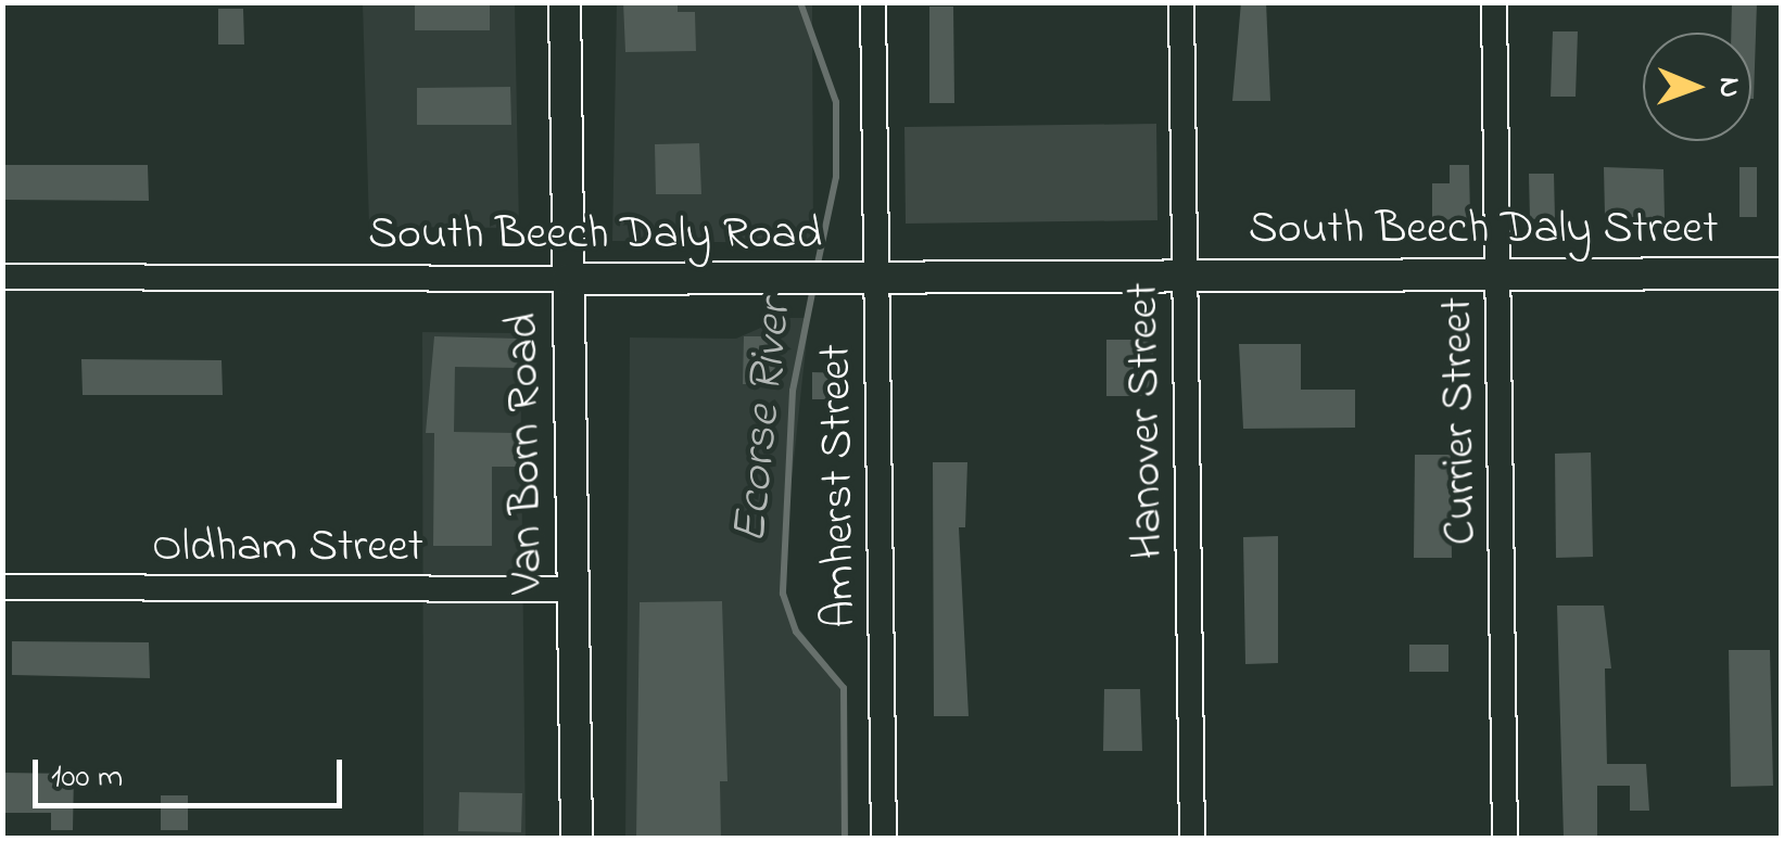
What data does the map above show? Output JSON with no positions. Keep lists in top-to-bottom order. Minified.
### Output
{"streets":{"main road":["South Beech Daly Street","South Beech Daly Road","Van Born Road"],"street":["Hanover Street","Currier Street","Amherst Street","Oldham Street"]},"crossings":[["South Beech Daly Street","South Beech Daly Road"],["South Beech Daly Street","Hanover Street"],["South Beech Daly Street","Currier Street"],["South Beech Daly Road","Hanover Street"],["South Beech Daly Road","Van Born Road"],["South Beech Daly Road","Amherst Street"],["Van Born Road","Oldham Street"]],"water":["Ecorse River"],"scale_bar":"100 m","north":"right"}
